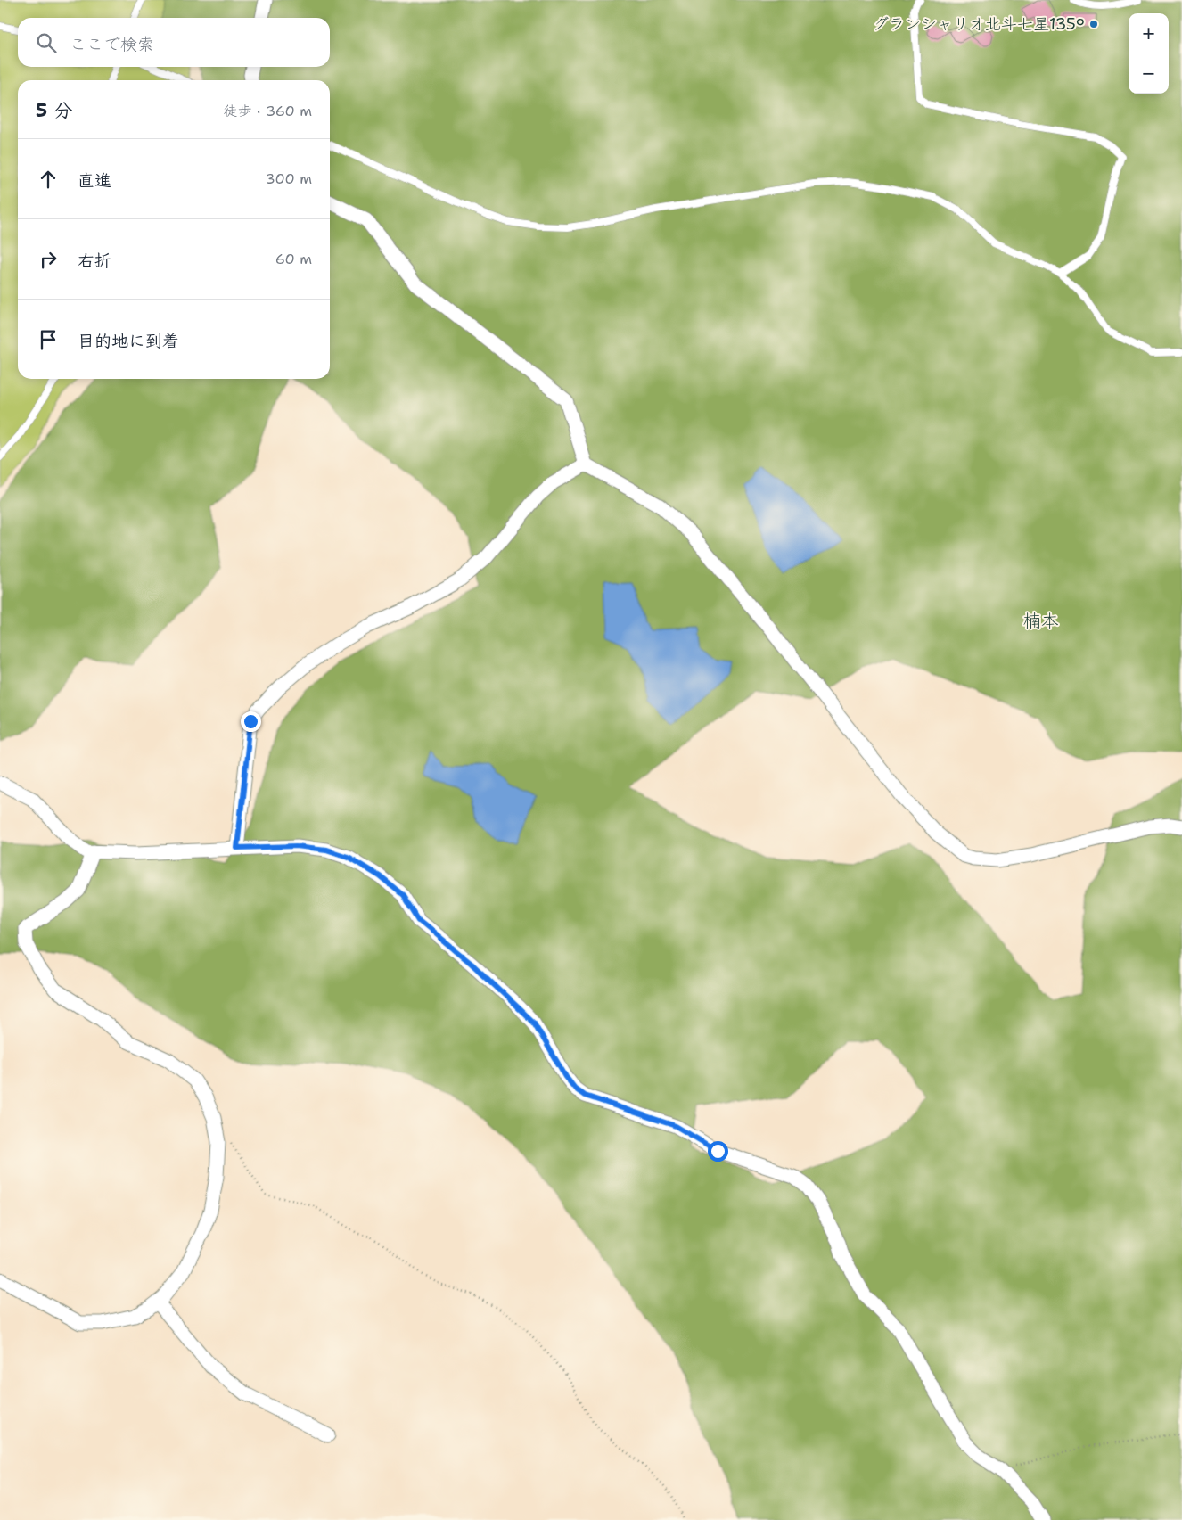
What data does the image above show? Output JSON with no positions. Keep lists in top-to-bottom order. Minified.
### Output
{"districts":["楠本"],"places":["グランシャリオ北斗七星135°"],"page":{"map_buttons":["+","−"],"search":"ここで検索","heading":["5 分","徒歩 · 360 m"],"list":[["直進","300 m"],["右折","60 m"],"目的地に到着"]}}
